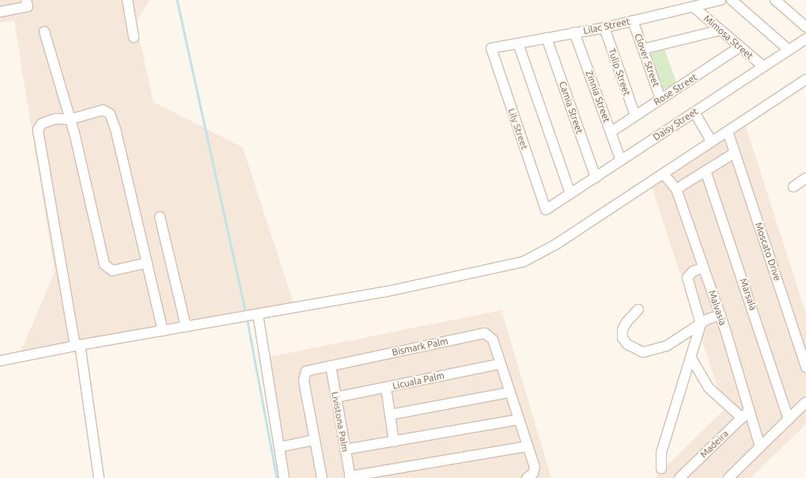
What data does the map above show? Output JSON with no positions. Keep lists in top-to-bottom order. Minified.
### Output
{"streets":{"street":["Lilac Street","Mimosa Street","Clover Street","Tulip Street","Rose Street","Zinnia Street","Camia Street","Daisy Street","Lily Street","Moscato Drive","Marsala","Malvasia","Bismark Palm","Licuala Palm","Livistona Palm","Madeira"]},"crossings":[["Lilac Street","Mimosa Street"],["Lilac Street","Clover Street"],["Lilac Street","Tulip Street"],["Lilac Street","Zinnia Street"],["Lilac Street","Camia Street"],["Lilac Street","Lily Street"],["Mimosa Street","Rose Street"],["Mimosa Street","Daisy Street"],["Clover Street","Rose Street"],["Tulip Street","Rose Street"],["Rose Street","Zinnia Street"],["Zinnia Street","Daisy Street"],["Camia Street","Daisy Street"],["Daisy Street","Lily Street"],["Malvasia","Madeira"],["Bismark Palm","Licuala Palm"],["Bismark Palm","Livistona Palm"],["Licuala Palm","Livistona Palm"]]}
